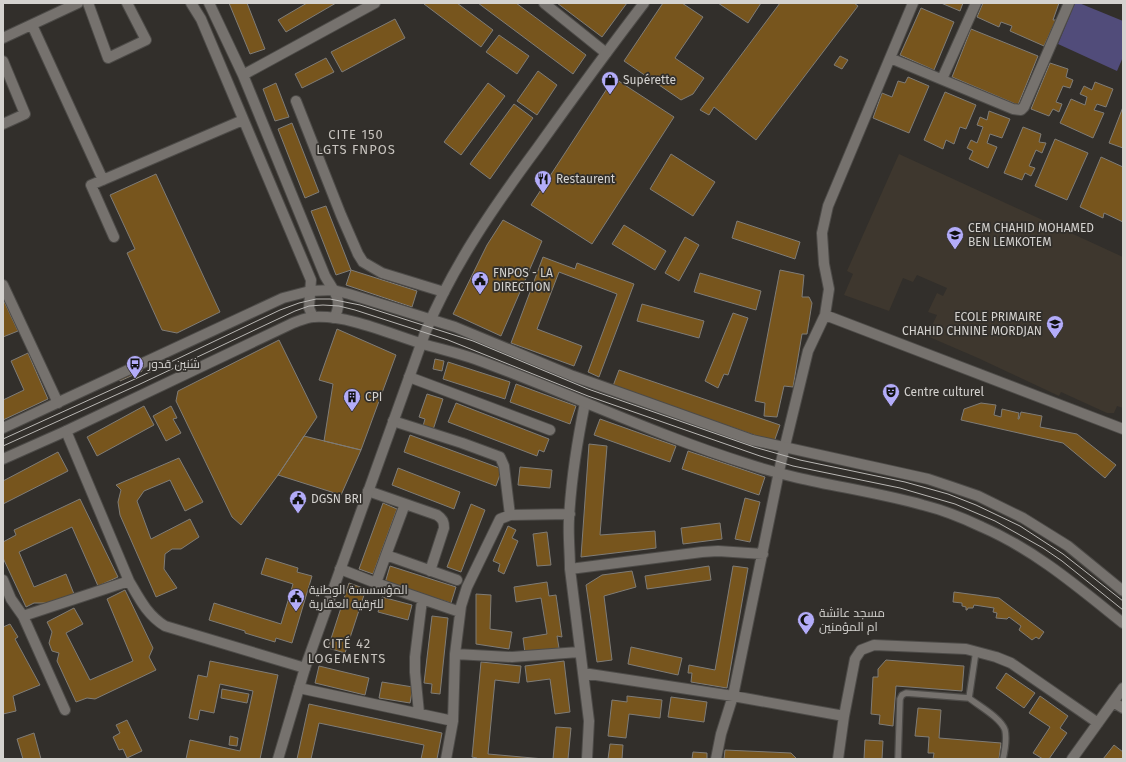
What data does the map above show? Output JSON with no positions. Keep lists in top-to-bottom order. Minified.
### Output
{"districts":["CITE 150 LGTS FNPOS","CITÉ 42 LOGEMENTS"],"places":{"shop":["Supérette"],"restaurant":["Restaurent"],"school or university":["CEM CHAHID MOHAMED BEN LEMKOTEM","ECOLE PRIMAIRE CHAHID CHNINE MORDJAN"],"public building":["FNPOS - LA DIRECTION","DGSN BRI","المؤسسسة الوطنية للترقية العقارية"],"bus stop":["شنين قدور"],"theatre":["Centre culturel"],"building":["CPI"],"mosque":["مسجد عائشة ام المؤمنين"]}}
